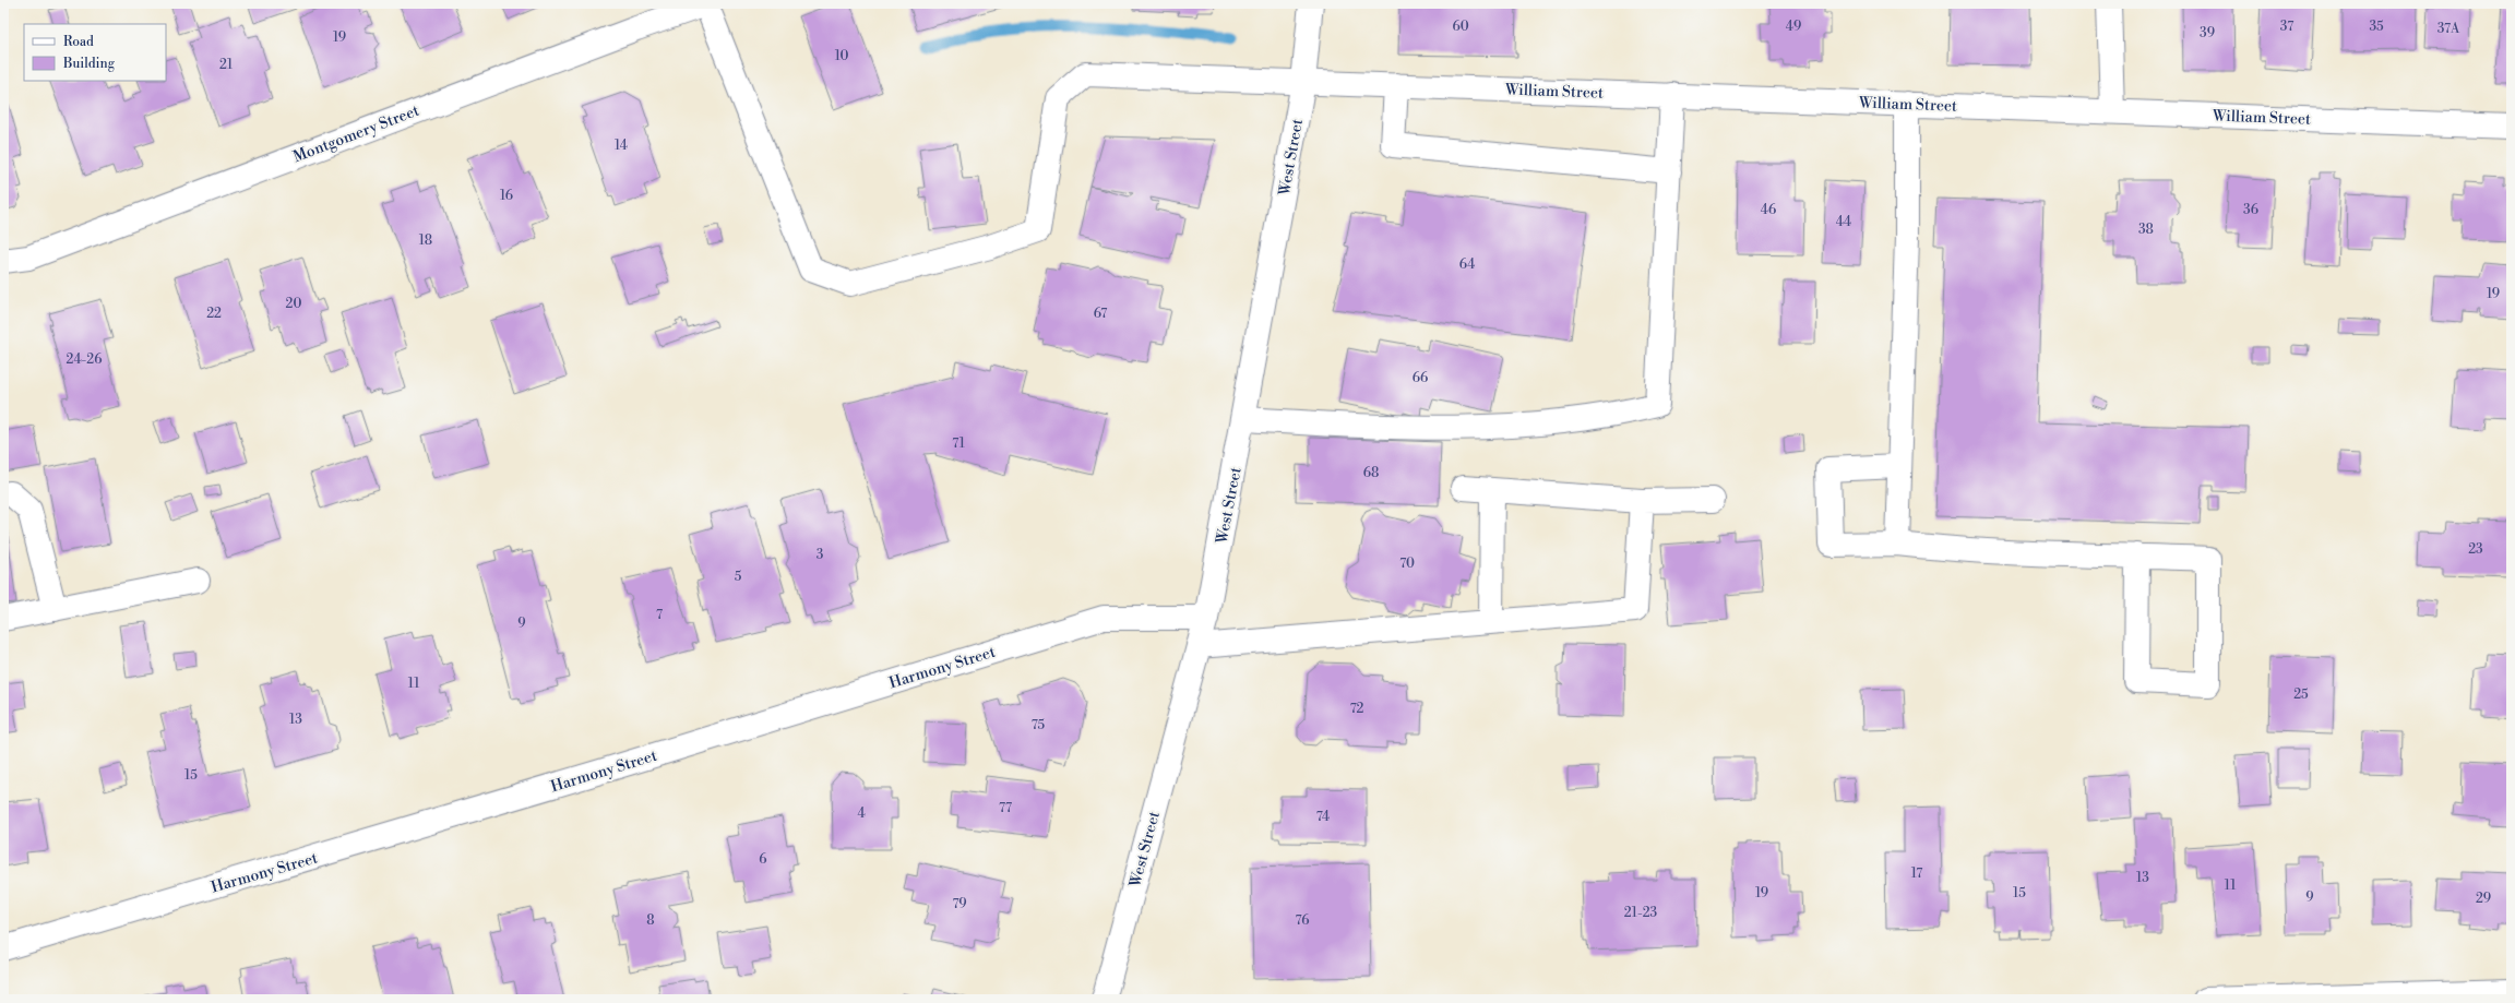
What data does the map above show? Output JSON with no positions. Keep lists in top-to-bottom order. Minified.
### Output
{"streets":{"street":["William Street","Montgomery Street","West Street","Harmony Street"]},"crossings":[["William Street","Montgomery Street"],["William Street","West Street"],["West Street","Harmony Street"]],"house_numbers":["60","49","37","35","37A","39","19","10","21","14","16","46","36","44","38","18","64","19","20","22","67","24-26","66","71","68","23","3","70","5","7","9","11","25","72","13","75","15","77","4","74","6","17","13","11","19","15","9","29","79","21-23","8","76"],"legend":["Road","Building"]}
